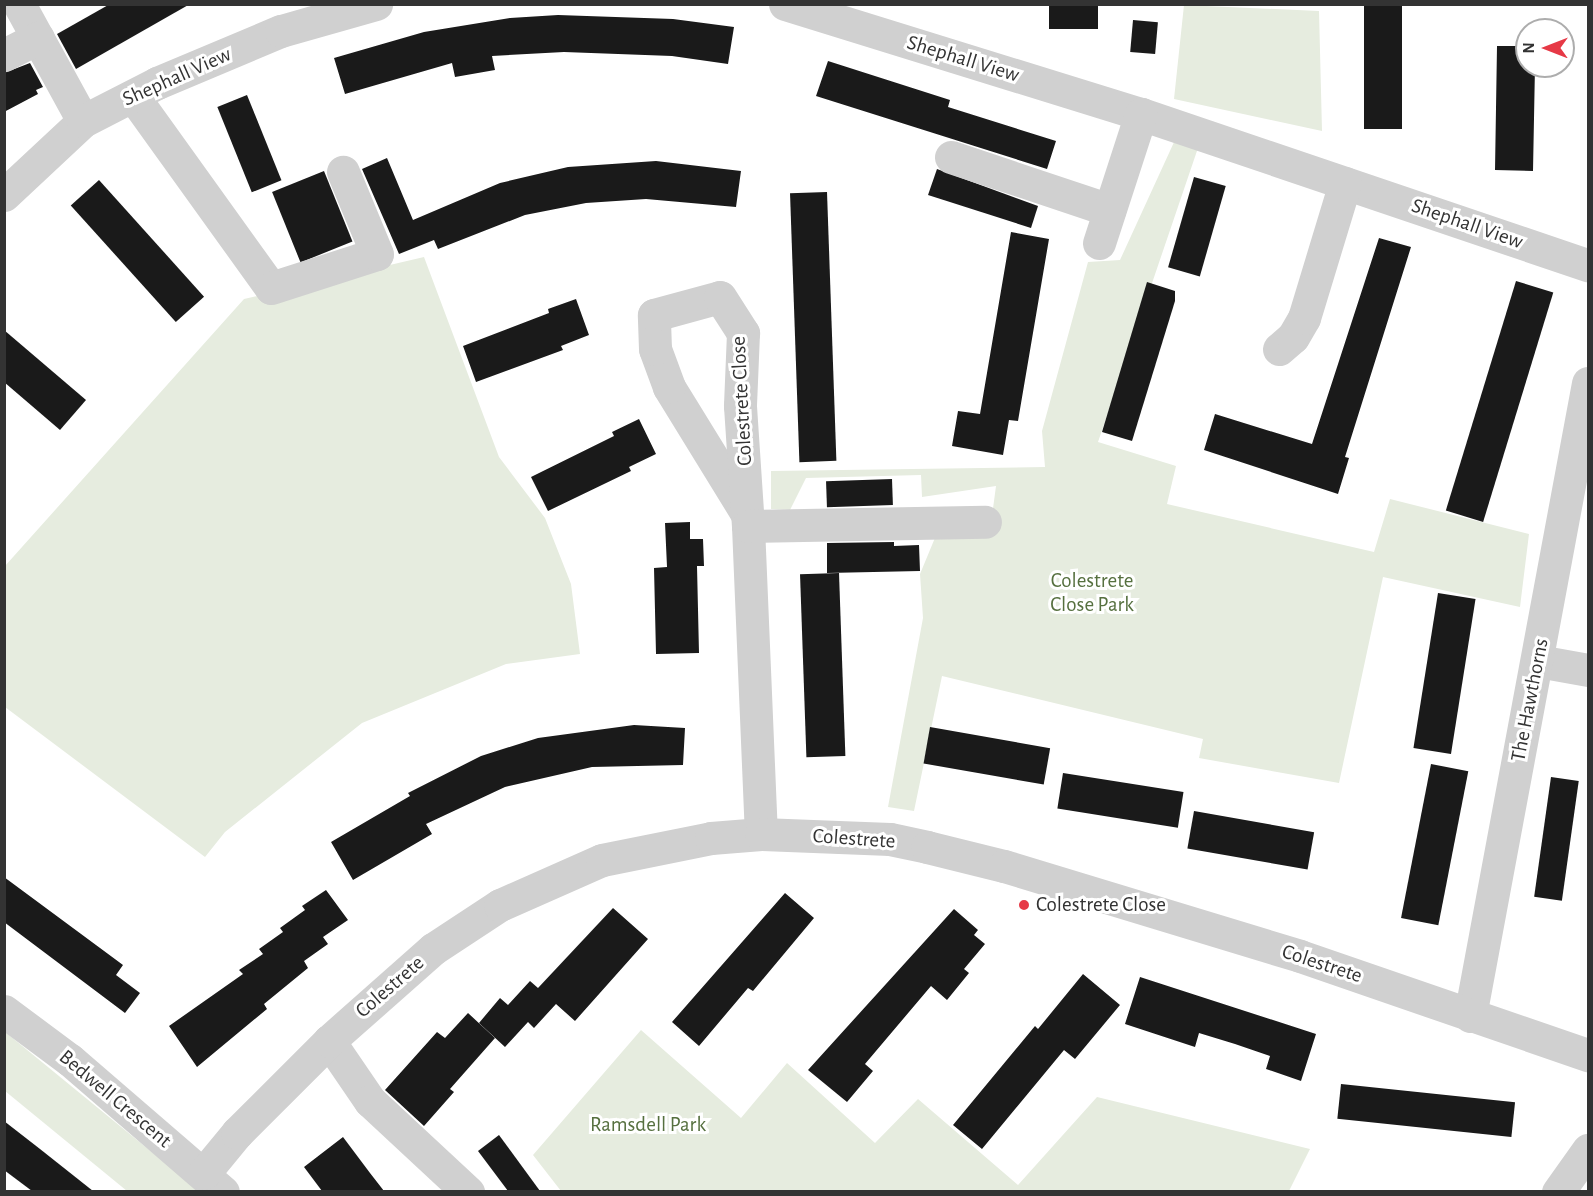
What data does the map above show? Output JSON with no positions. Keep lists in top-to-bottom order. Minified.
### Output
{"streets":{"street":["Shephall View","Colestrete Close","The Hawthorns","Colestrete","Bedwell Crescent"]},"crossings":[["Colestrete Close","Colestrete"],["The Hawthorns","Colestrete"],["Colestrete","Bedwell Crescent"]],"parks":["Colestrete Close Park","Ramsdell Park"],"places":["Colestrete Close"],"north":"left"}
